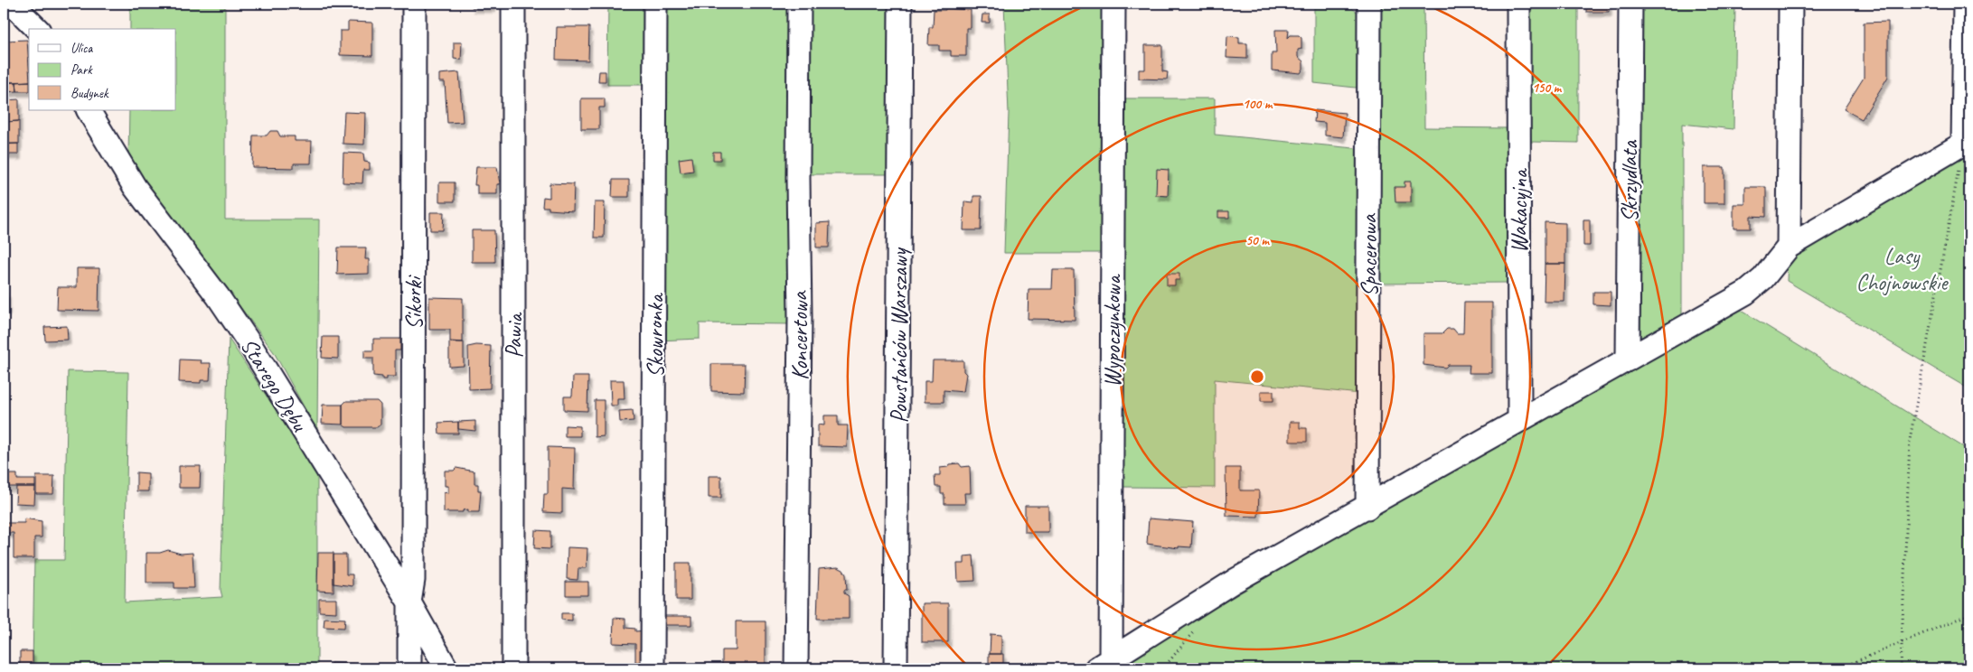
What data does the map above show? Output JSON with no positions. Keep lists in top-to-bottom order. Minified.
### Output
{"streets":{"street":["Skrzydlata","Wakacyjna","Spacerowa","Sikorki","Wypoczynkowa","Pawia","Skowronka","Koncertowa","Powstańców Warszawy","Starego Dębu"]},"crossings":[["Sikorki","Starego Dębu"]],"parks":["Lasy Chojnowskie"],"legend":["Ulica","Park","Budynek"],"rings":["150 m","100 m","50 m"]}
